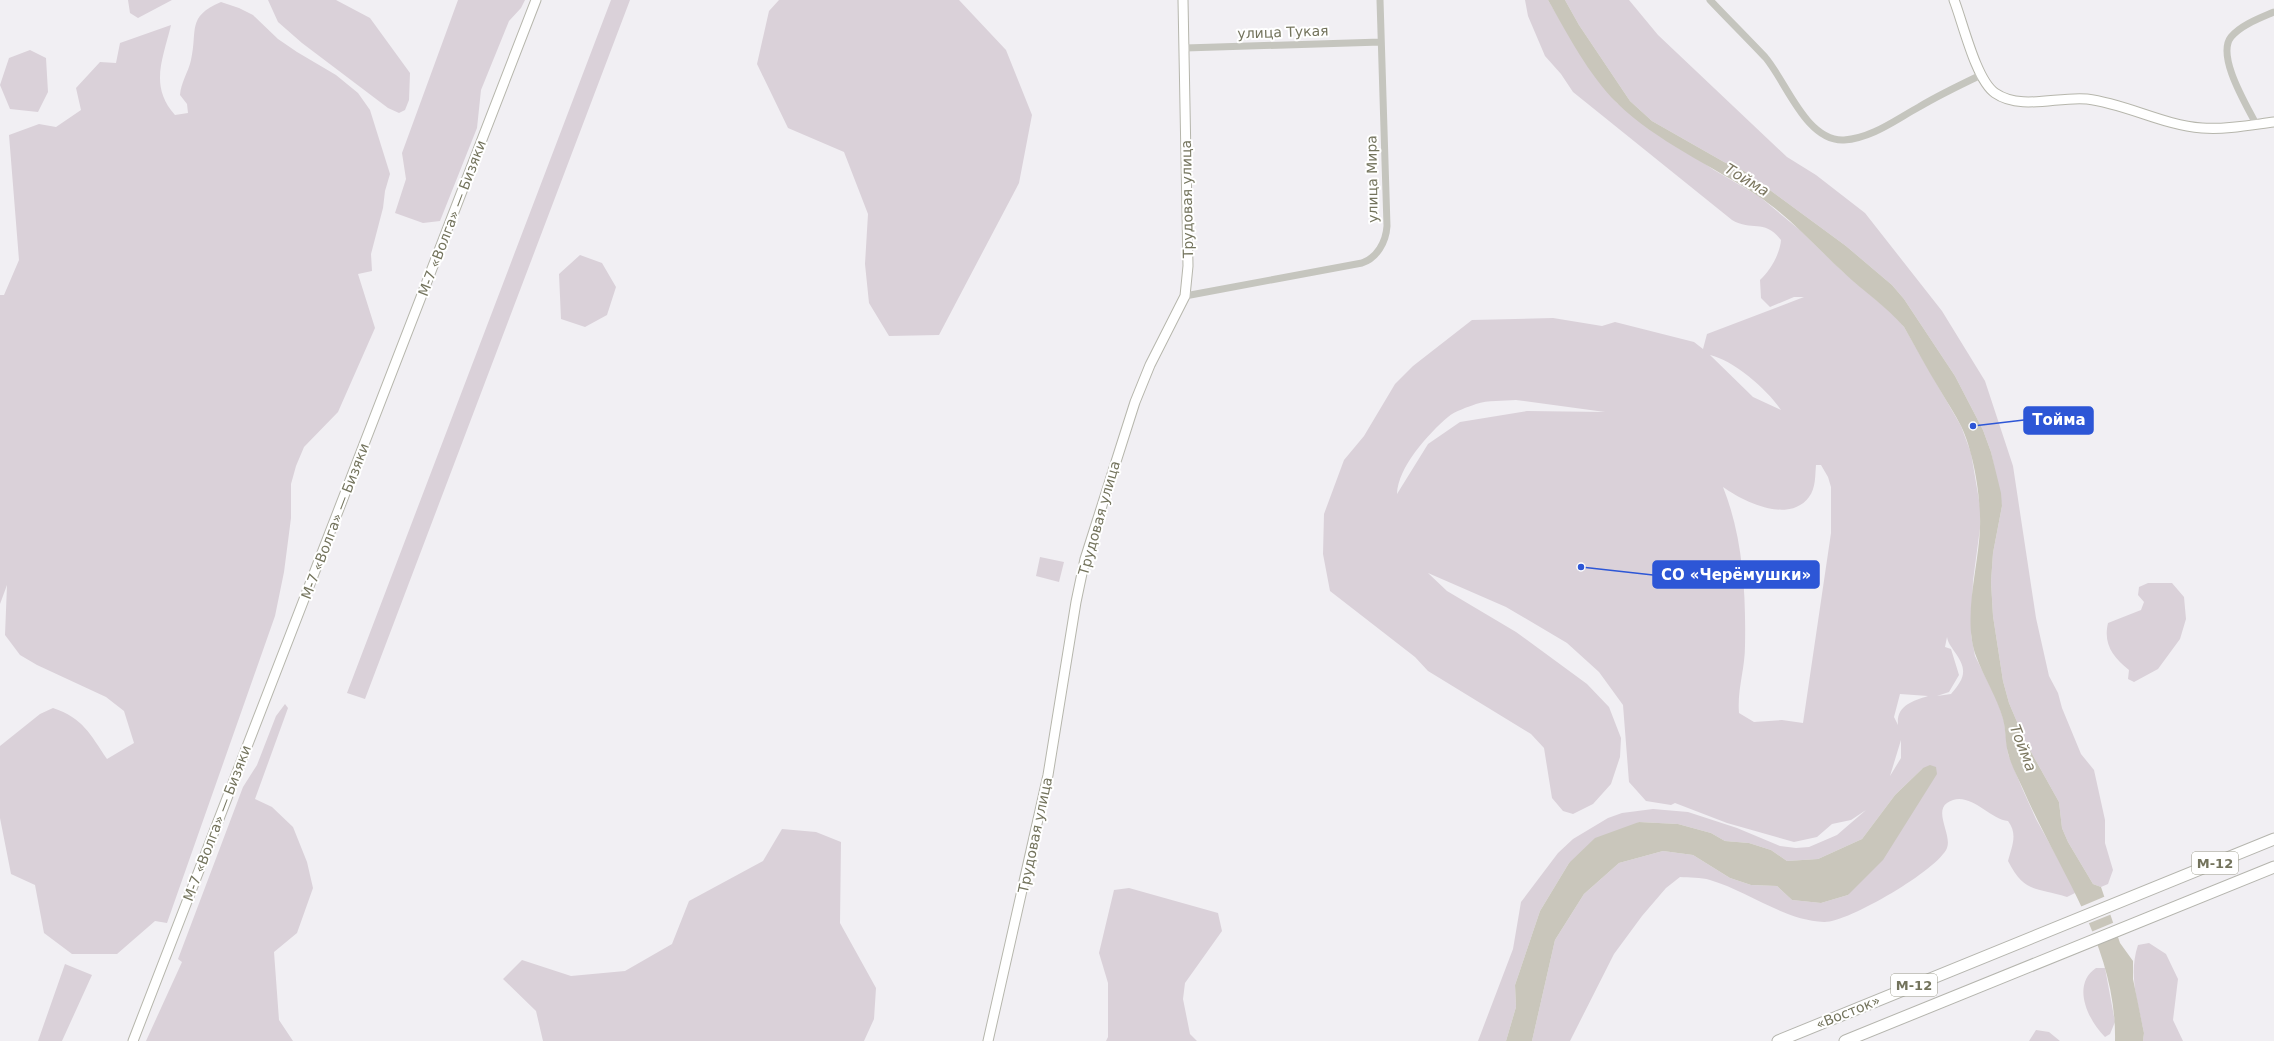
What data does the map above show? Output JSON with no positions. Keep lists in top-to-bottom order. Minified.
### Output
{"streets":{"main road":["М-12","«Восток»"],"street":["улица Тукая","улица Мира","Трудовая улица","М-7 «Волга» — Бизяки"]},"crossings":[["улица Тукая","улица Мира"],["улица Тукая","Трудовая улица"],["улица Мира","Трудовая улица"]],"water":["Тойма"],"places":["Тойма","СО «Черёмушки»"]}
